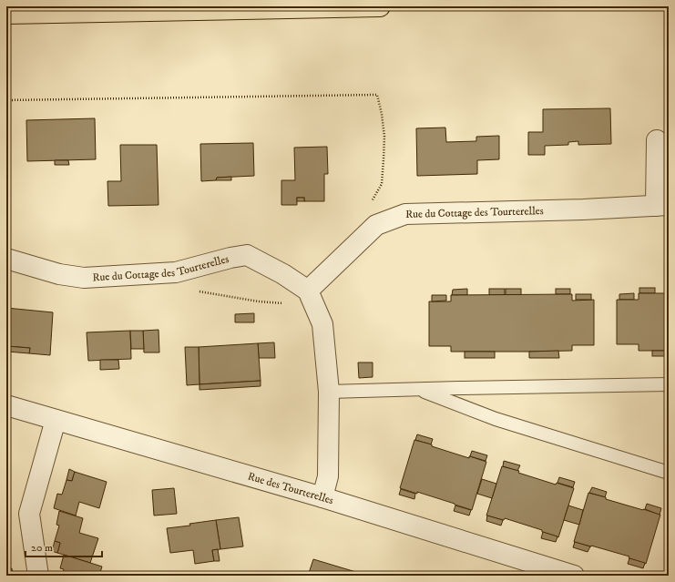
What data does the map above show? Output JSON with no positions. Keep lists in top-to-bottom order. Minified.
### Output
{"streets":{"street":["Rue du Cottage des Tourterelles","Rue des Tourterelles"]},"scale_bar":"20 m"}
